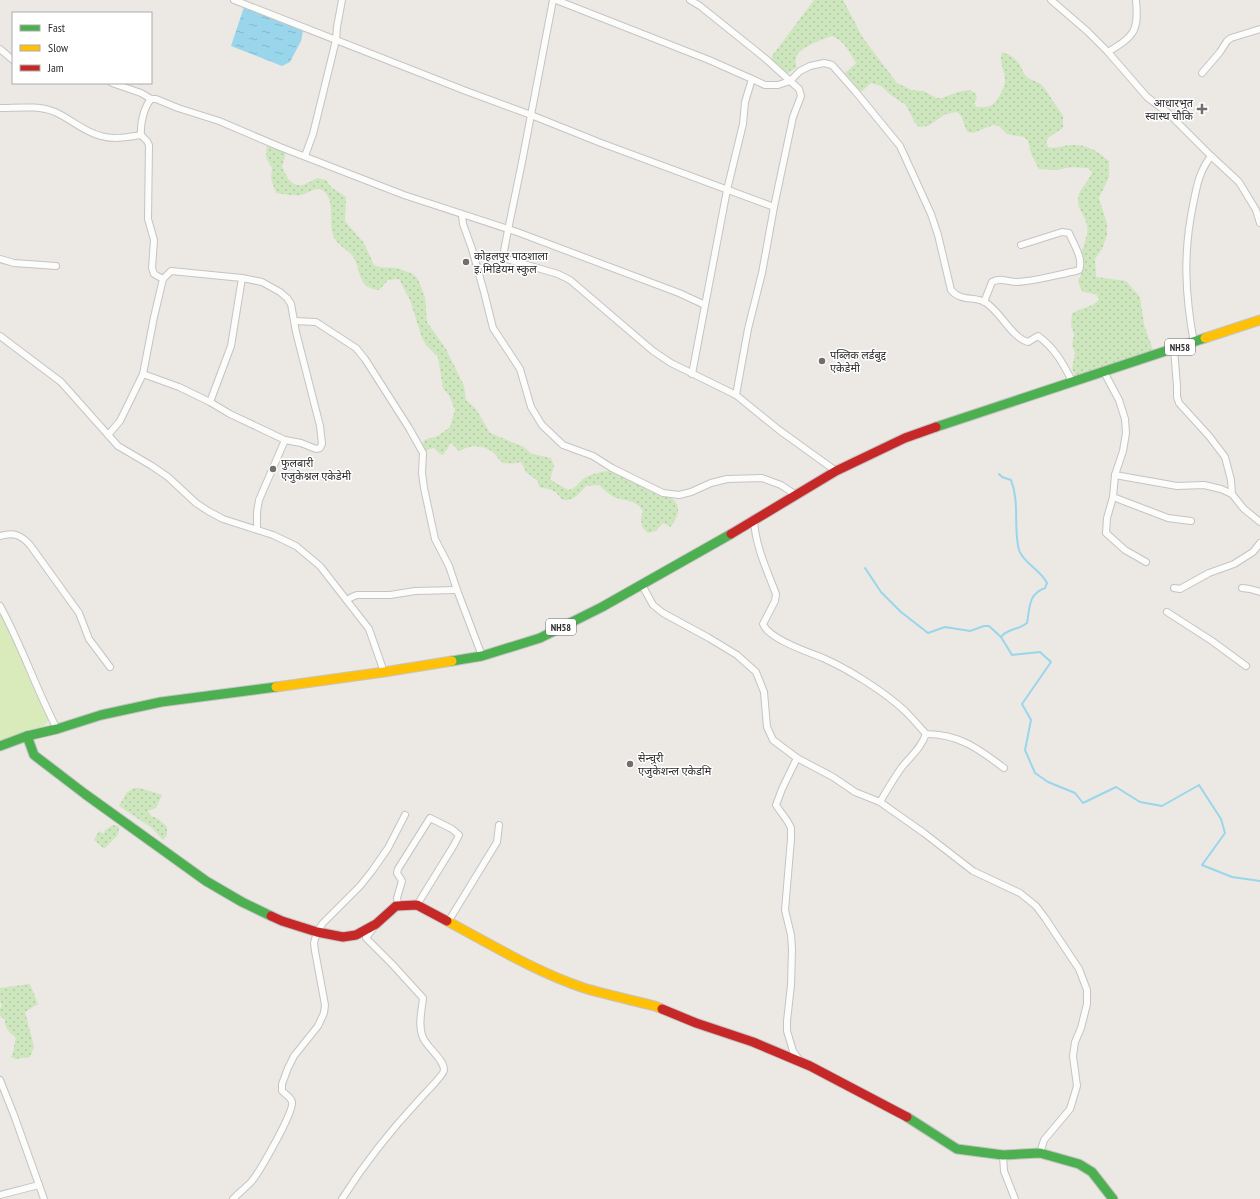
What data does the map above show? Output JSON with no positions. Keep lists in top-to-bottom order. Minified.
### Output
{"streets":{"main road":["NH58"]},"places":{"health":["आधारभुत स्वास्थ चौकि"],"other":["कोहलपुर पाठशाला इ. मिडियम स्कुल","पब्लिक लर्डबुद्द एकेडेमी","फुलबारी एजुकेश्नल एकेडेमी","सेन्चुरी एजुकेशन्ल एकेडमि"]},"legend":["Fast","Slow","Jam"]}
